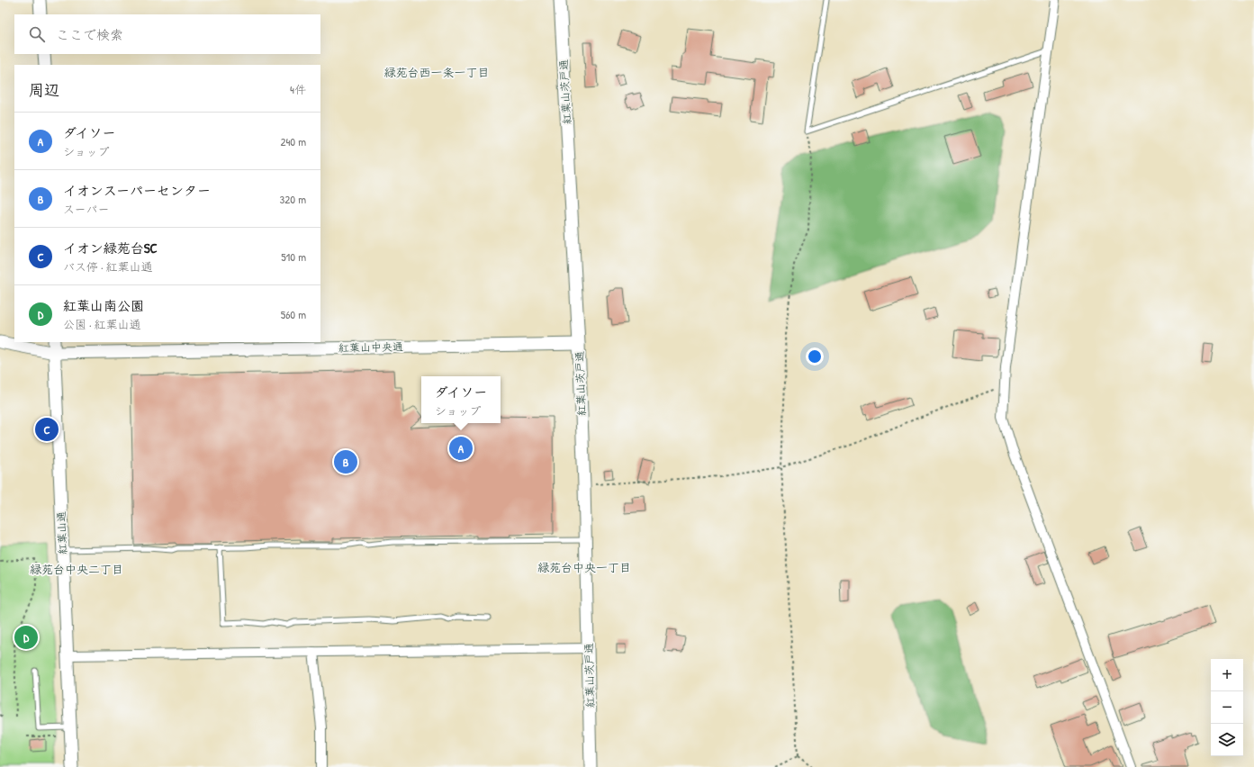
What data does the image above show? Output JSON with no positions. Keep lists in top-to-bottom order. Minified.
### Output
{"streets":{"street":["紅葉山茨戸通","紅葉山中央通","紅葉山通"]},"crossings":[["紅葉山茨戸通","紅葉山中央通"],["紅葉山中央通","紅葉山通"]],"districts":["緑苑台西一条一丁目","緑苑台中央一丁目","緑苑台中央二丁目"],"page":{"search":"ここで検索","heading":["周辺","4件"],"list":[{"mark":"A","name":"ダイソー","note":"ショップ","value":"240 m"},{"mark":"B","name":"イオンスーパーセンター","note":"スーパー","value":"320 m"},{"mark":"C","name":"イオン緑苑台SC","note":"バス停 · 紅葉山通","value":"510 m"},{"mark":"D","name":"紅葉山南公園","note":"公園 · 紅葉山通","value":"560 m"}],"popup":["ダイソー","ショップ"],"pins":["C","A","B","D"],"map_buttons":["+","−"]}}
